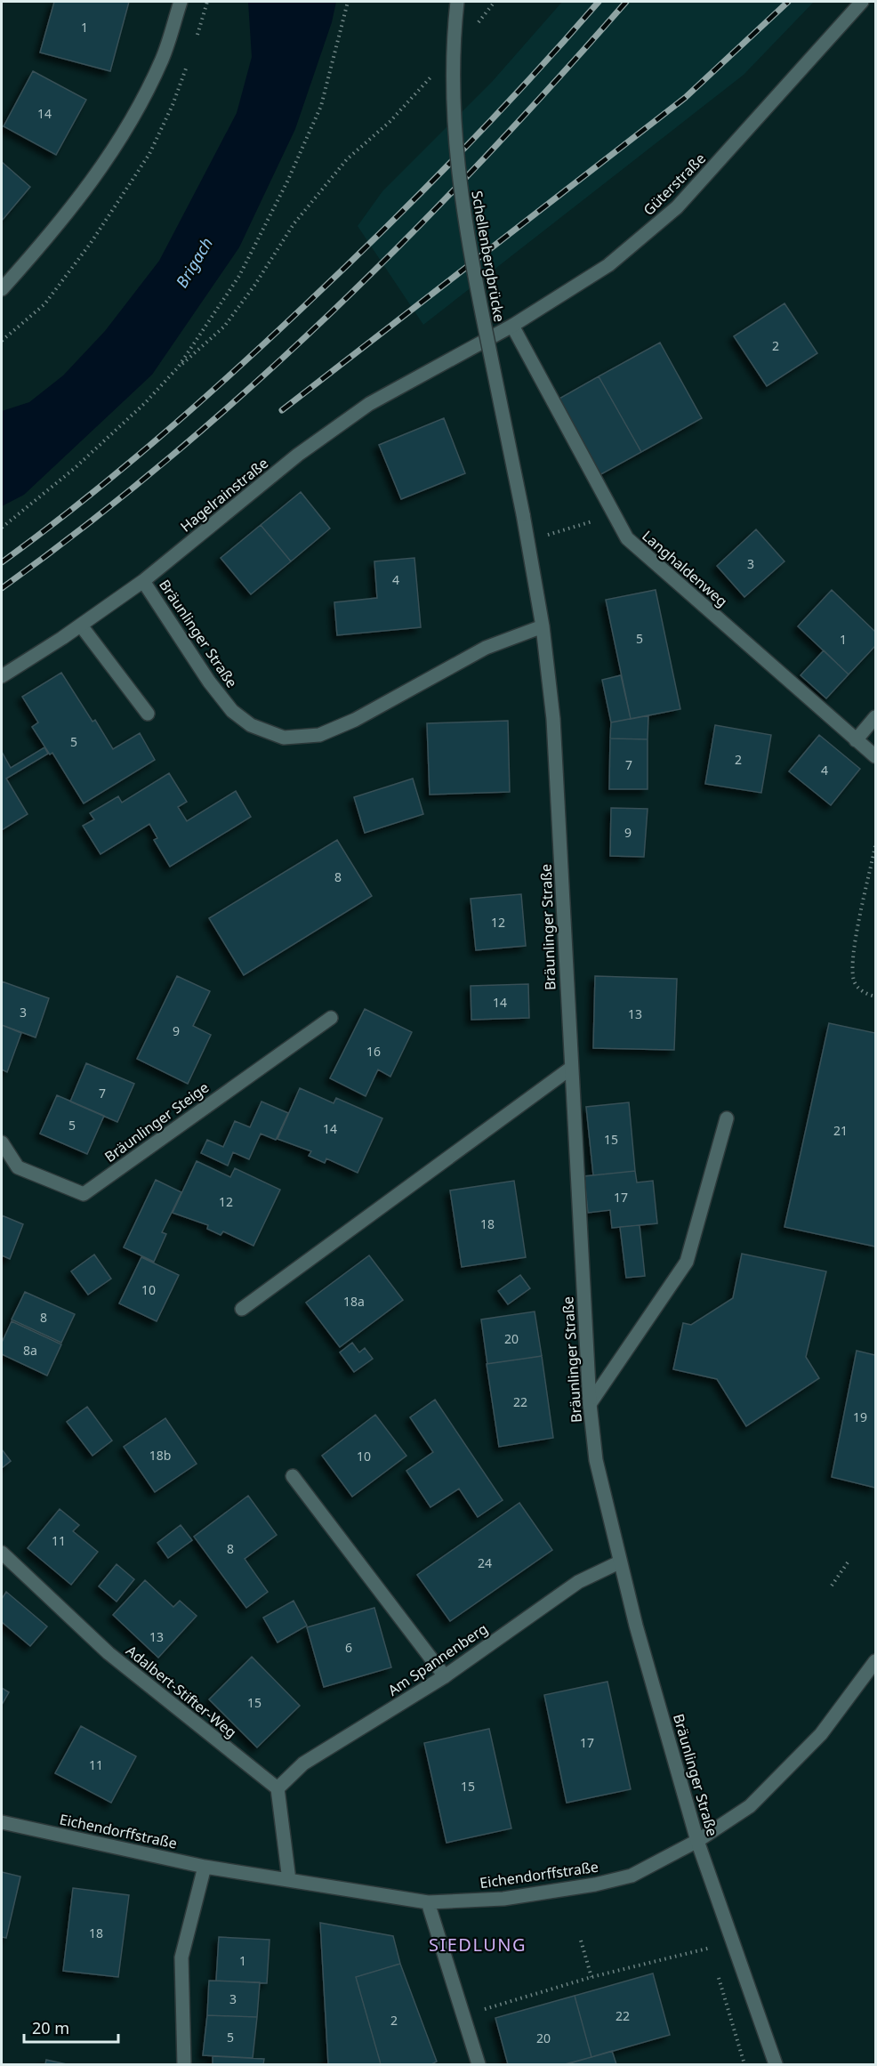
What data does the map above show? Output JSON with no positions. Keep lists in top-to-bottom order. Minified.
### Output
{"streets":{"street":["Güterstraße","Schellenbergbrücke","Hagelrainstraße","Langhaldenweg","Bräunlinger Straße","Bräunlinger Steige","Am Spannenberg","Adalbert-Stifter-Weg","Eichendorffstraße"]},"crossings":[["Güterstraße","Hagelrainstraße"],["Güterstraße","Langhaldenweg"],["Schellenbergbrücke","Bräunlinger Straße"],["Hagelrainstraße","Bräunlinger Straße"],["Bräunlinger Straße","Am Spannenberg"],["Bräunlinger Straße","Eichendorffstraße"],["Am Spannenberg","Adalbert-Stifter-Weg"]],"districts":["SIEDLUNG"],"water":["Brigach"],"house_numbers":["1","14","2","3","4","5","1","5","2","7","4","9","8","12","14","3","13","9","16","7","5","14","21","15","17","12","18","10","18a","8","20","8a","22","19","18b","10","11","8","24","13","6","15","17","11","15","18","1","3","22","2","5","20"],"scale_bar":"20 m"}
